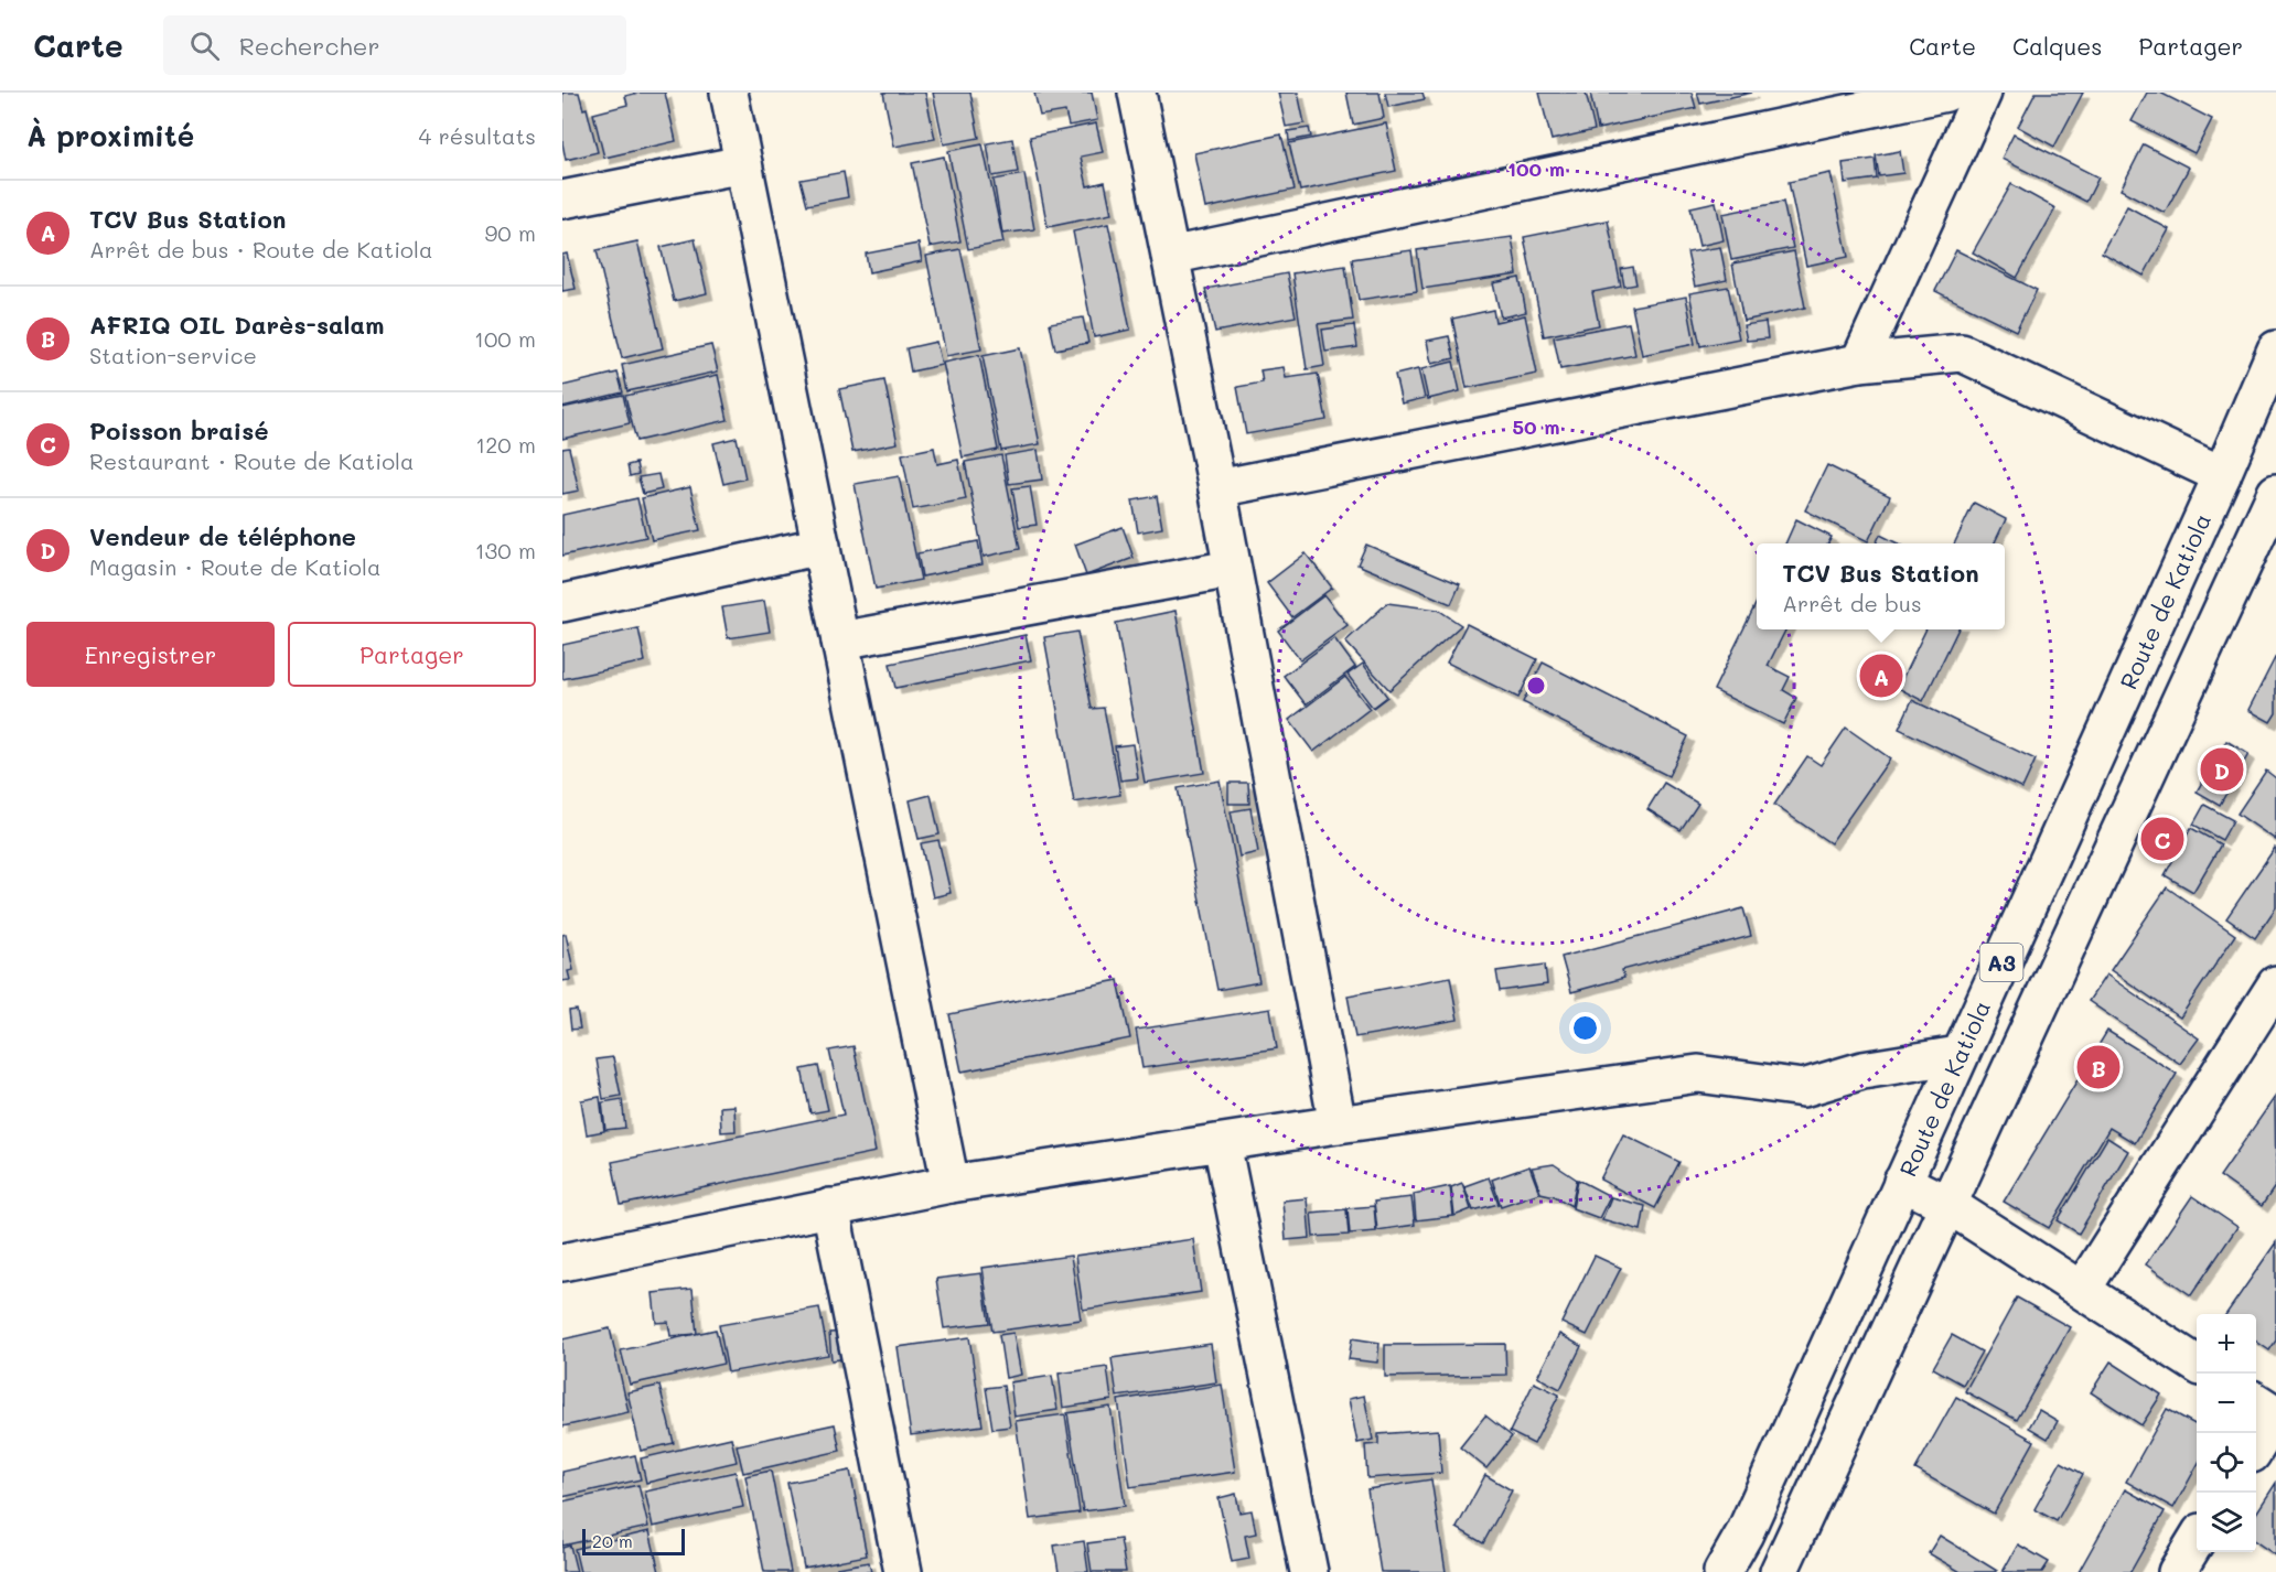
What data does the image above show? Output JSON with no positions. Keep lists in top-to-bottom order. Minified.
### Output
{"streets":{"main road":["Route de Katiola","A3"]},"scale_bar":"20 m","page":{"header":"Carte","search":"Rechercher","nav":["Carte","Calques","Partager"],"heading":["À proximité","4 résultats"],"list":[{"mark":"A","name":"TCV Bus Station","note":"Arrêt de bus · Route de Katiola","value":"90 m"},{"mark":"B","name":"AFRIQ OIL Darès-salam","note":"Station-service","value":"100 m"},{"mark":"C","name":"Poisson braisé","note":"Restaurant · Route de Katiola","value":"120 m"},{"mark":"D","name":"Vendeur de téléphone","note":"Magasin · Route de Katiola","value":"130 m"}],"popup":["TCV Bus Station","Arrêt de bus"],"buttons":["Enregistrer","Partager"],"pins":["A","D","C","B"],"map_buttons":["+","−"],"scale":"20 m"},"rings":["100 m","50 m"]}
